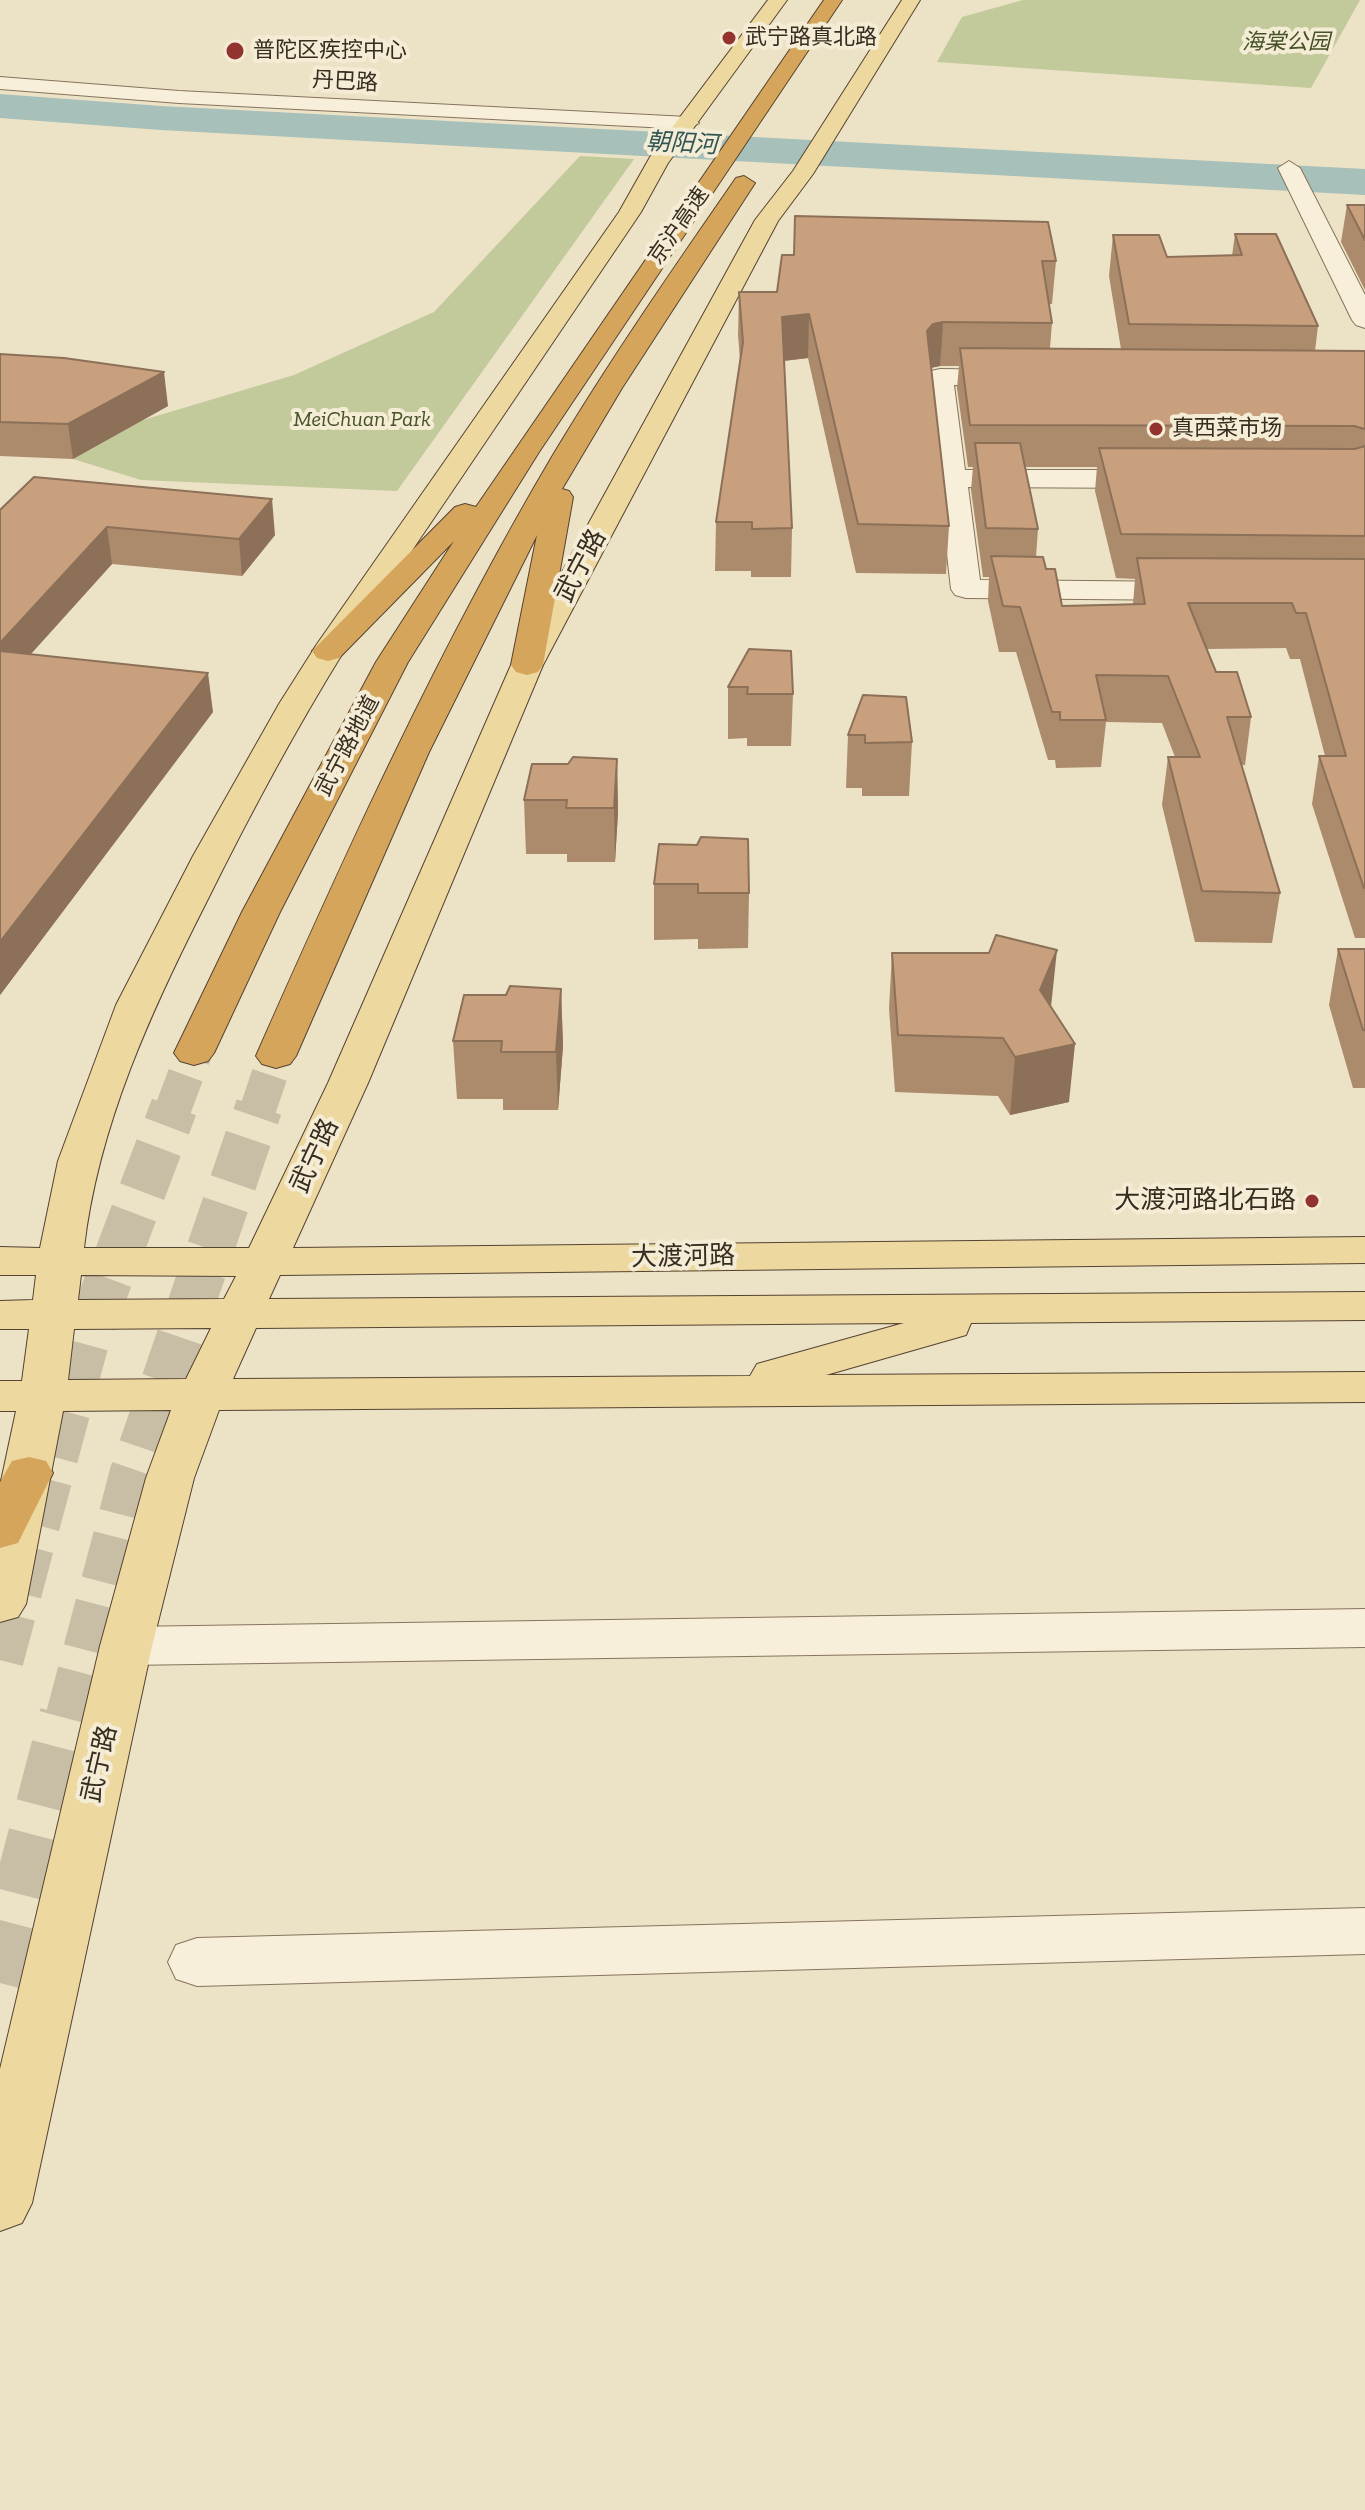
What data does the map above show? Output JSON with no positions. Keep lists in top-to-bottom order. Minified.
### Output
{"streets":{"highway":["京沪高速","武宁路地道"],"main road":["武宁路","大渡河路"],"street":["丹巴路"]},"crossings":[["京沪高速","武宁路地道"],["武宁路","大渡河路"]],"water":["朝阳河"],"parks":["海棠公园","MeiChuan Park"],"places":["武宁路真北路","普陀区疾控中心","真西菜市场","大渡河路北石路"]}
